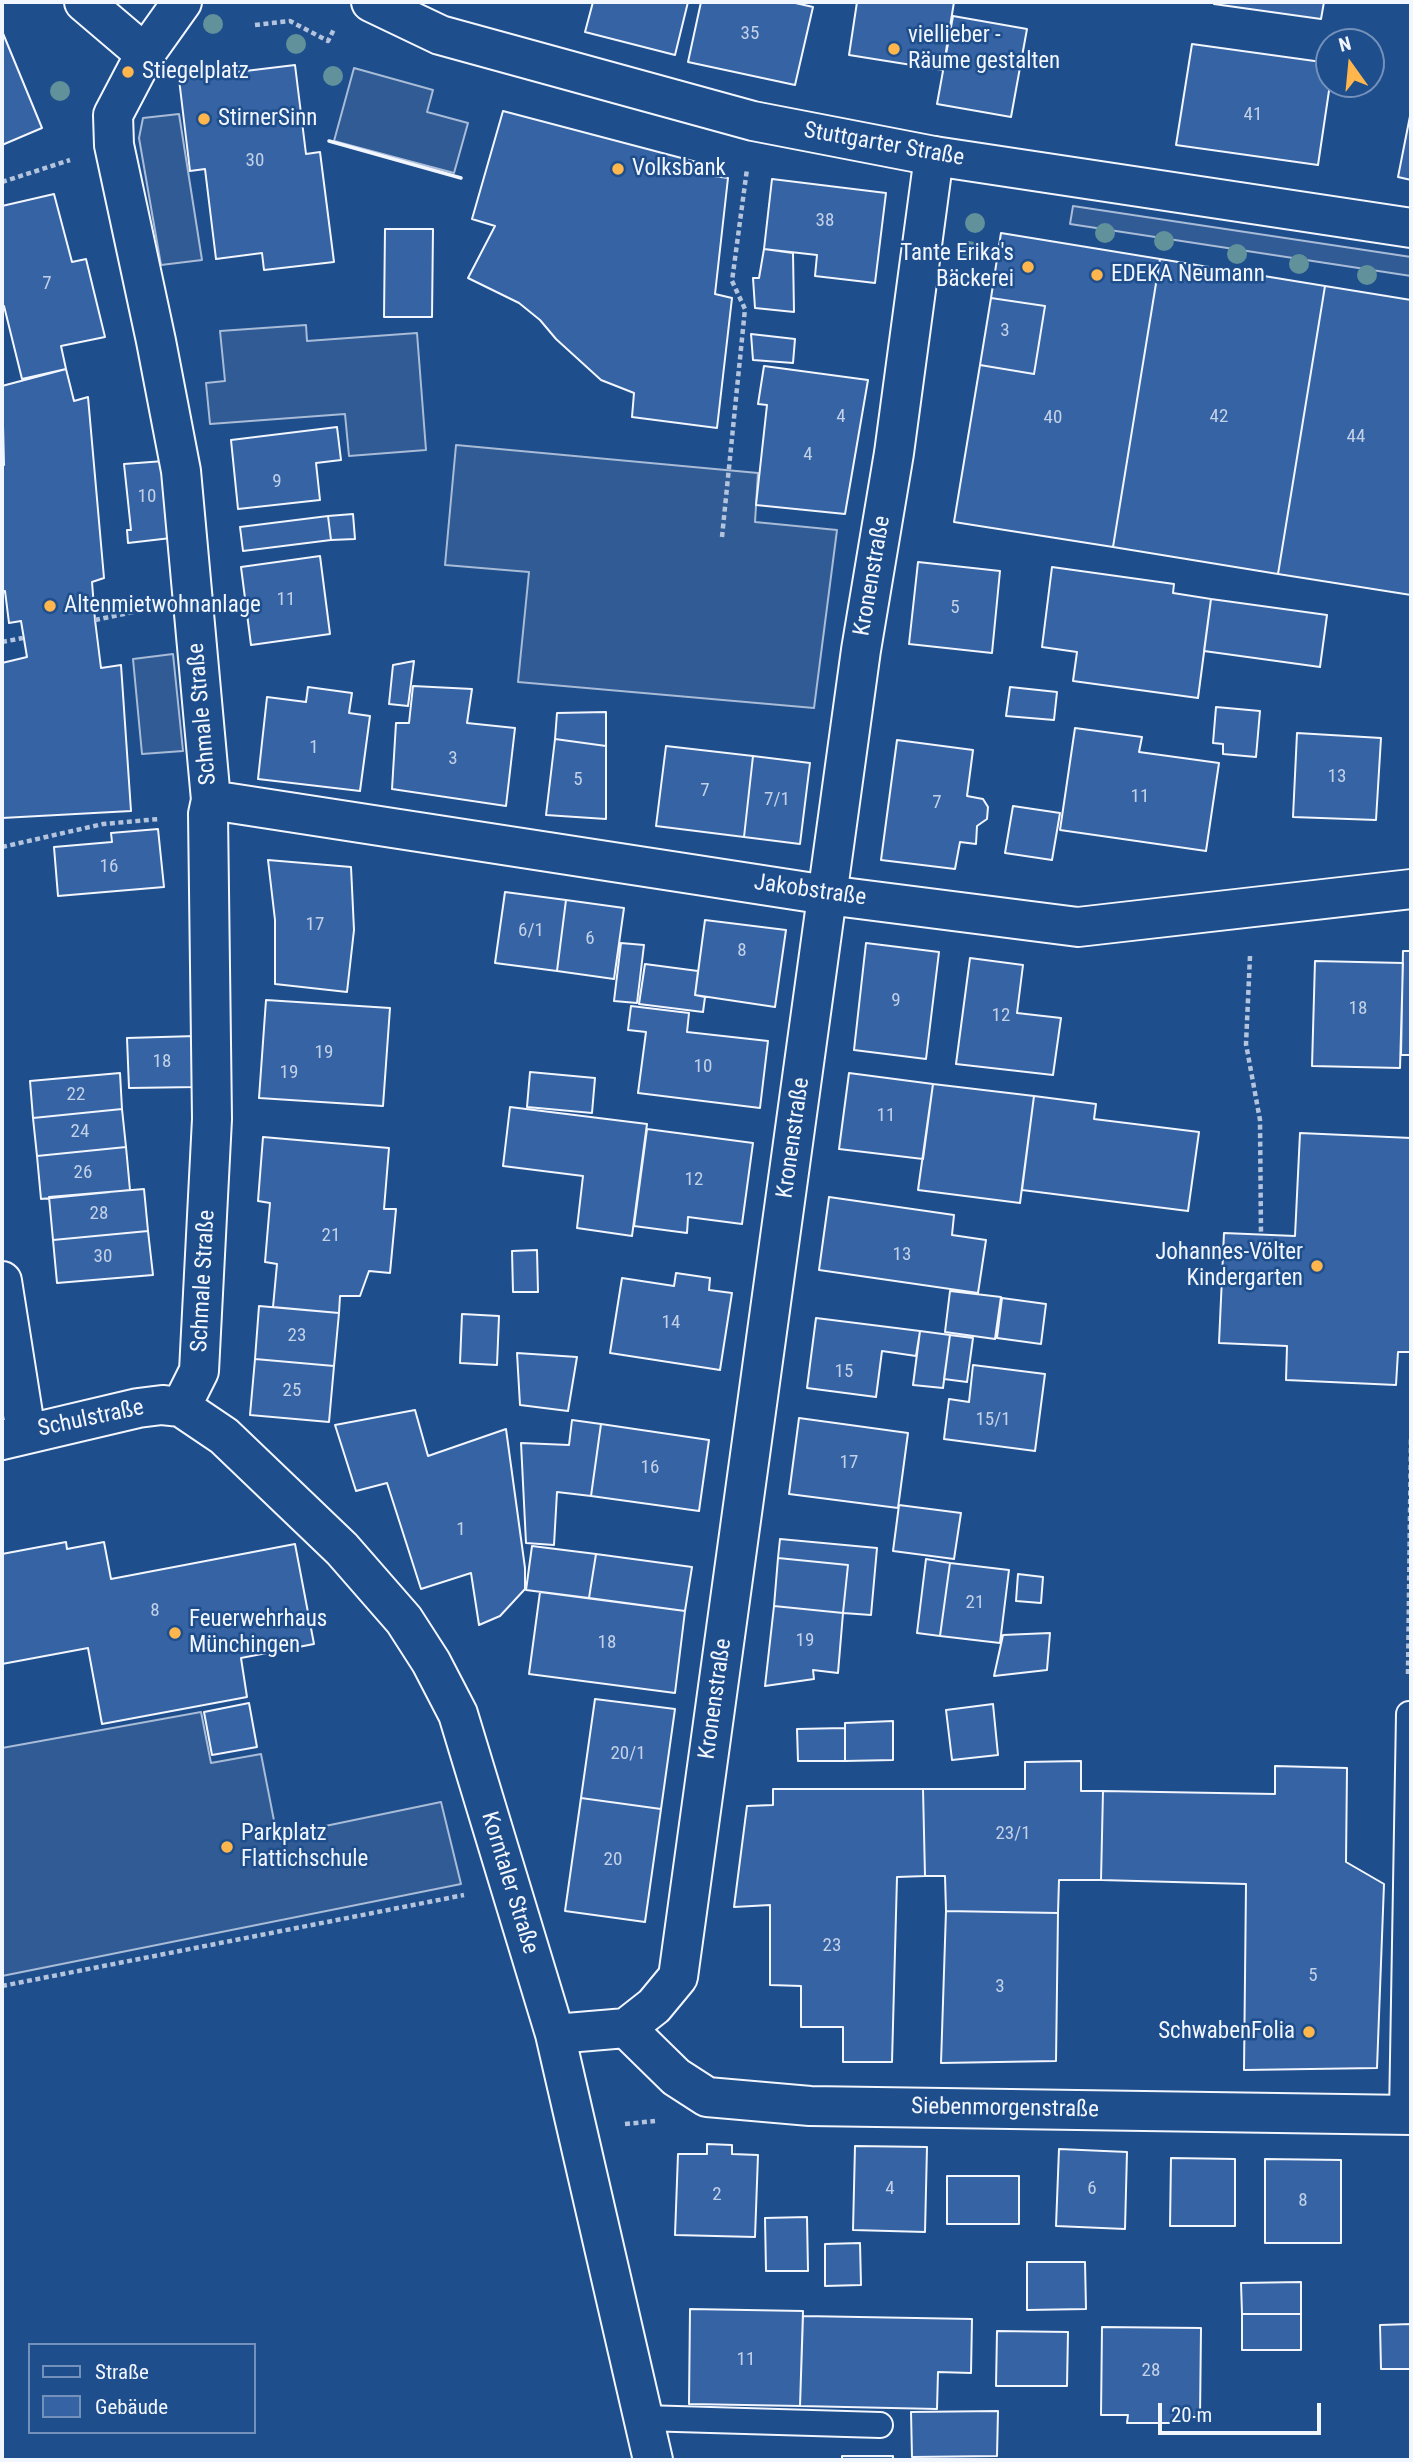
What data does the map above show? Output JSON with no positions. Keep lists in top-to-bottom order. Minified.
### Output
{"streets":{"street":["Stuttgarter Straße","Kronenstraße","Schmale Straße","Jakobstraße","Schulstraße","Korntaler Straße","Siebenmorgenstraße"]},"crossings":[["Stuttgarter Straße","Kronenstraße"],["Kronenstraße","Jakobstraße"],["Kronenstraße","Siebenmorgenstraße"],["Schmale Straße","Jakobstraße"],["Schmale Straße","Schulstraße"],["Schmale Straße","Korntaler Straße"],["Schulstraße","Korntaler Straße"]],"places":["viellieber - Räume gestalten","Stiegelplatz","StirnerSinn","Volksbank","Tante Erika's Bäckerei","EDEKA Neumann","Altenmietwohnanlage","Johannes-Völter Kindergarten","Feuerwehrhaus Münchingen","Parkplatz Flattichschule","SchwabenFolia"],"house_numbers":["35","41","30","38","7","3","4","42","40","44","4","9","10","11","5","1","3","13","5","7","11","7/1","7","16","17","6/1","6","8","9","18","12","19","18","10","19","22","11","24","26","12","28","21","13","30","14","23","15","25","15/1","17","16","1","21","8","19","18","20/1","23/1","20","23","5","3","4","6","2","8","11","28"],"legend":["Straße","Gebäude"],"scale_bar":"20 m","north":"top"}
